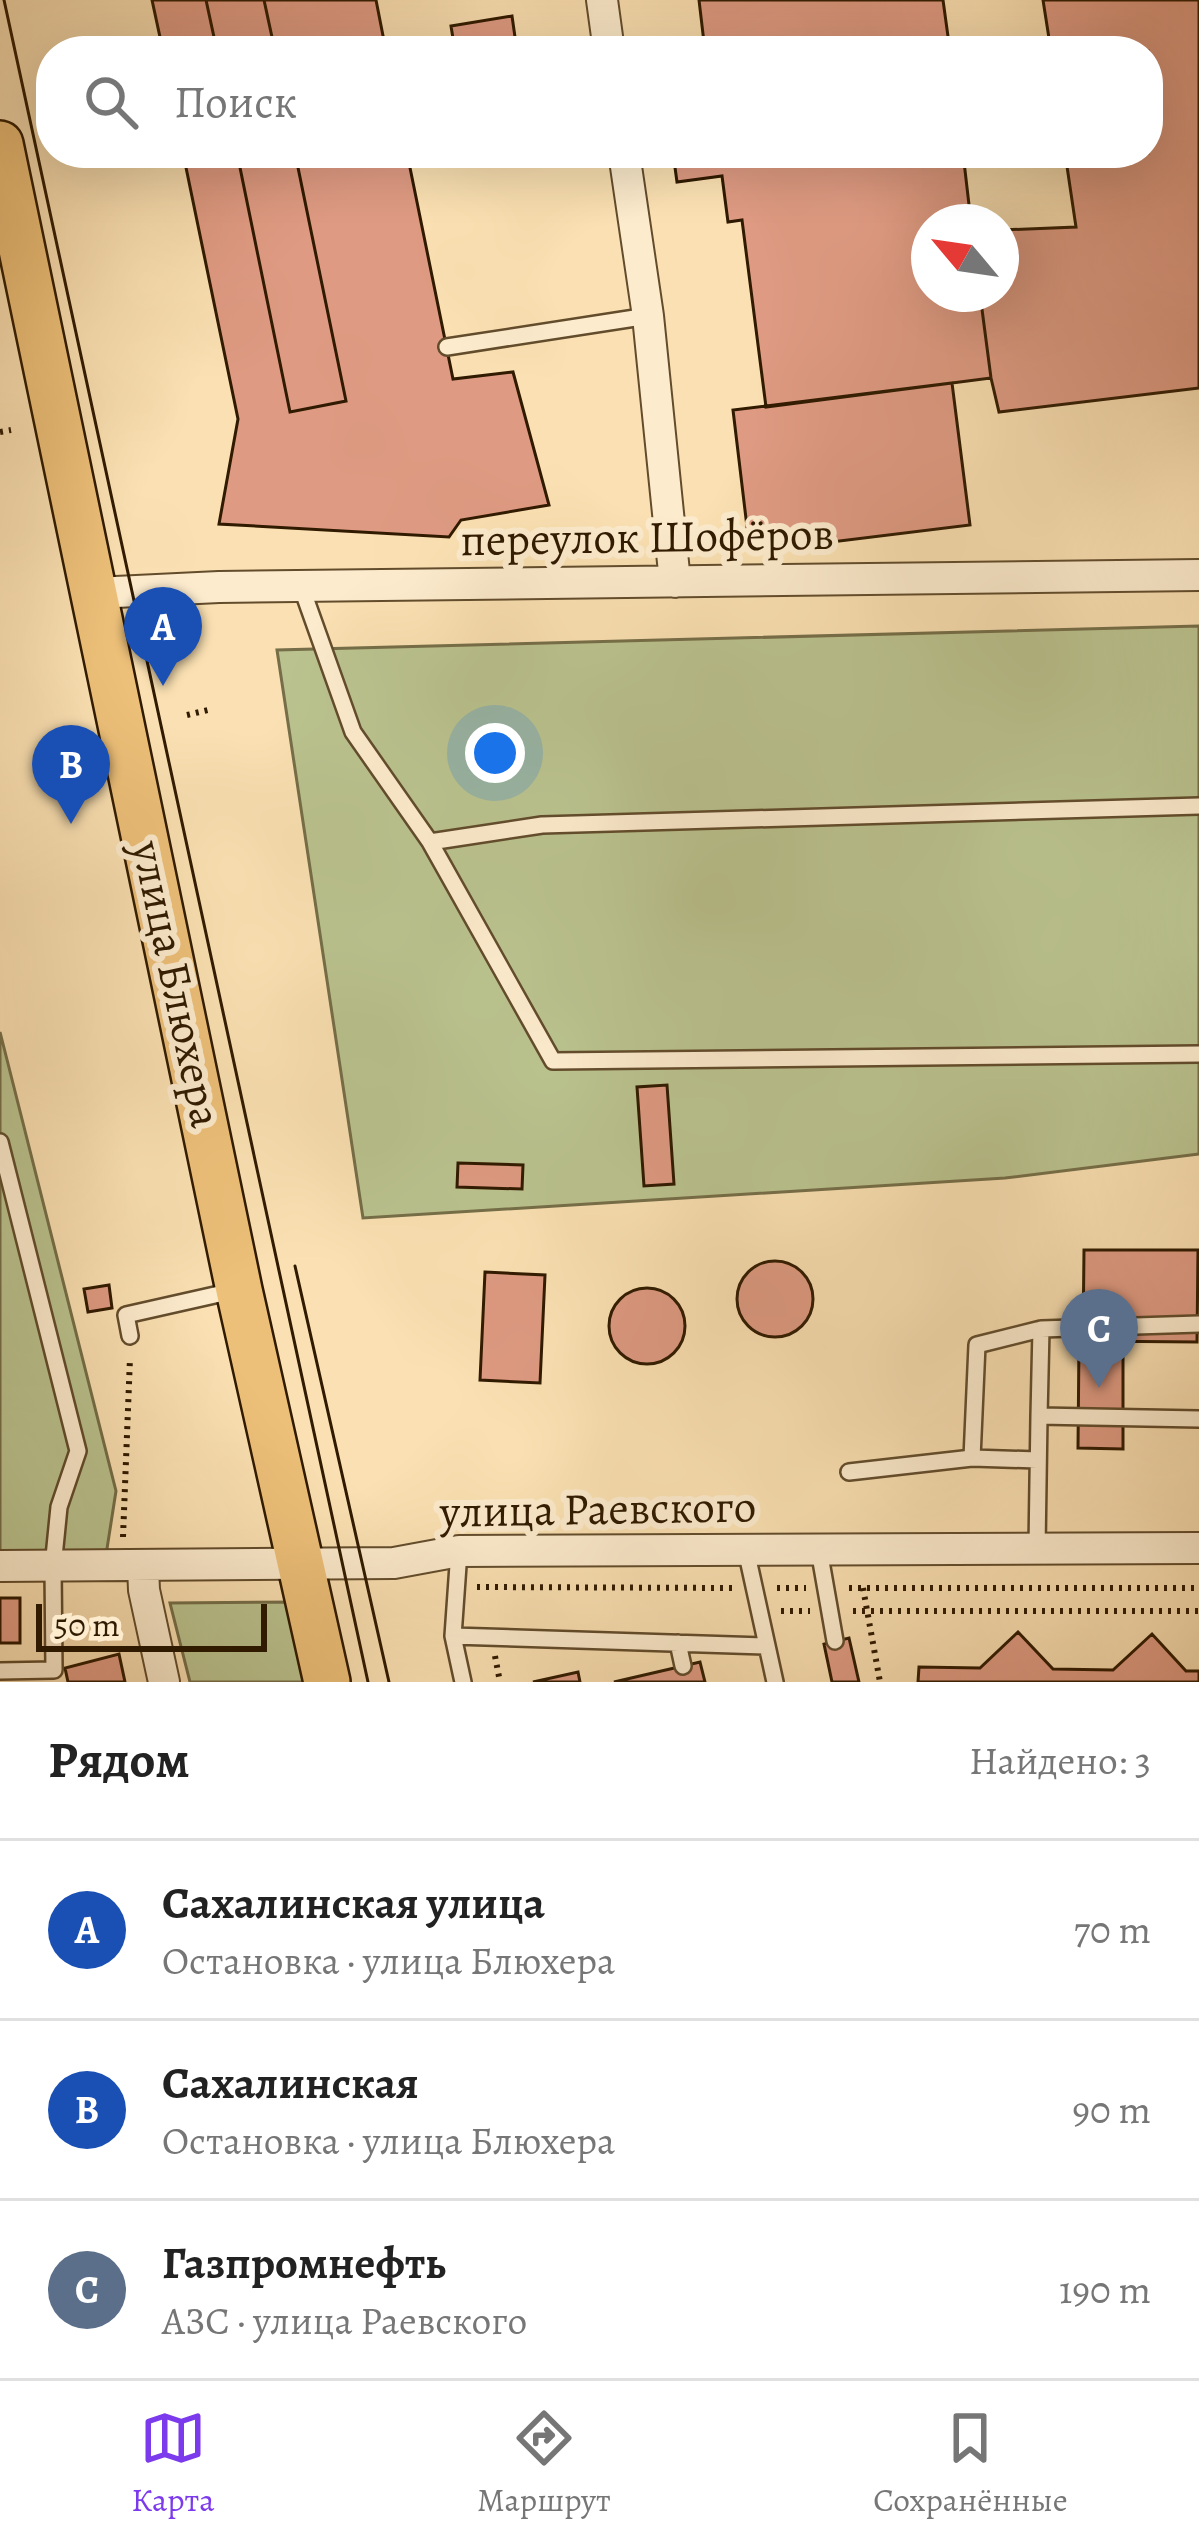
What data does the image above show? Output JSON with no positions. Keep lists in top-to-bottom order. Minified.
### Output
{"streets":{"main road":["улица Блюхера"],"street":["переулок Шофёров","улица Раевского"]},"crossings":[["переулок Шофёров","улица Блюхера"],["улица Блюхера","улица Раевского"]],"scale_bar":"50 m","north":"top left","page":{"search":"Поиск","pins":["A","B","C"],"scale":"50 m","heading":["Рядом","Найдено: 3"],"list":[{"mark":"A","name":"Сахалинская улица","note":"Остановка · улица Блюхера","value":"70 m"},{"mark":"B","name":"Сахалинская","note":"Остановка · улица Блюхера","value":"90 m"},{"mark":"C","name":"Газпромнефть","note":"АЗС · улица Раевского","value":"190 m"}],"nav":["Карта","Маршрут","Сохранённые"]}}
